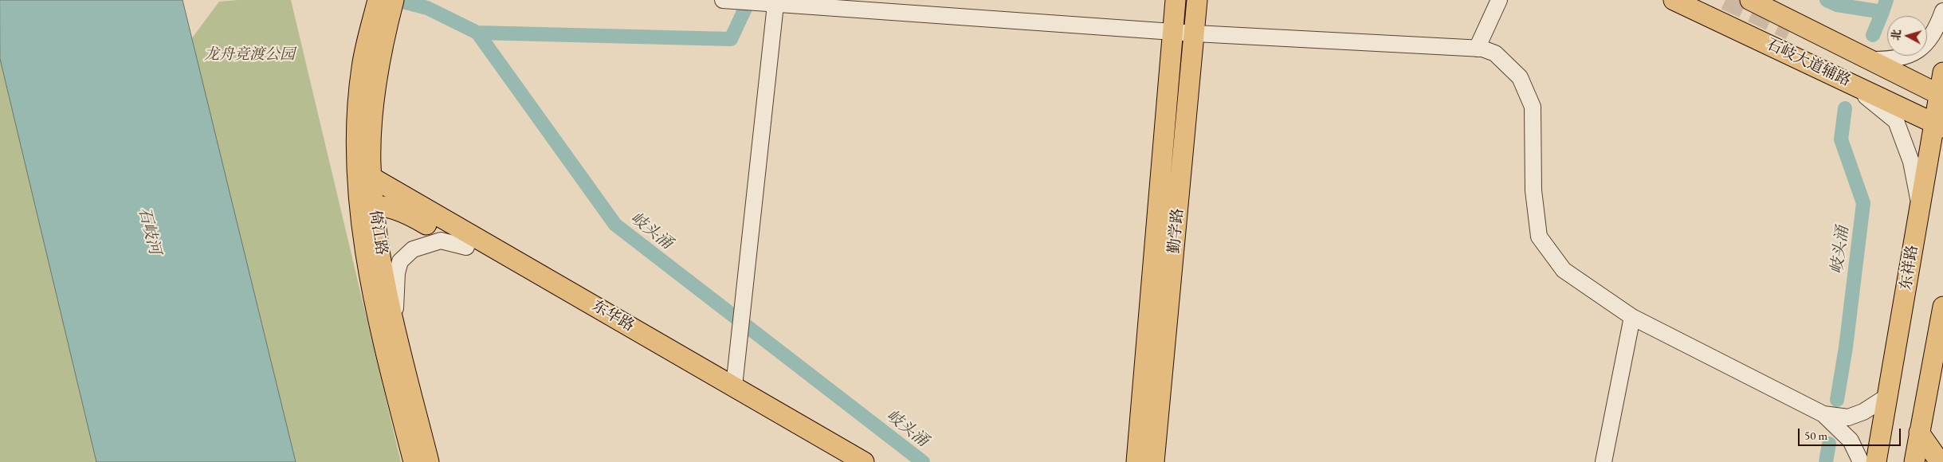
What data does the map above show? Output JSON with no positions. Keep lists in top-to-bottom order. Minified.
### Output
{"streets":{"main road":["石岐大道辅路","勤学路","倚江路","东祥路","东华路"]},"crossings":[["石岐大道辅路","东祥路"],["倚江路","东华路"]],"water":["石岐河","岐头涌"],"parks":["龙舟竞渡公园"],"scale_bar":"50 m","north":"left"}
